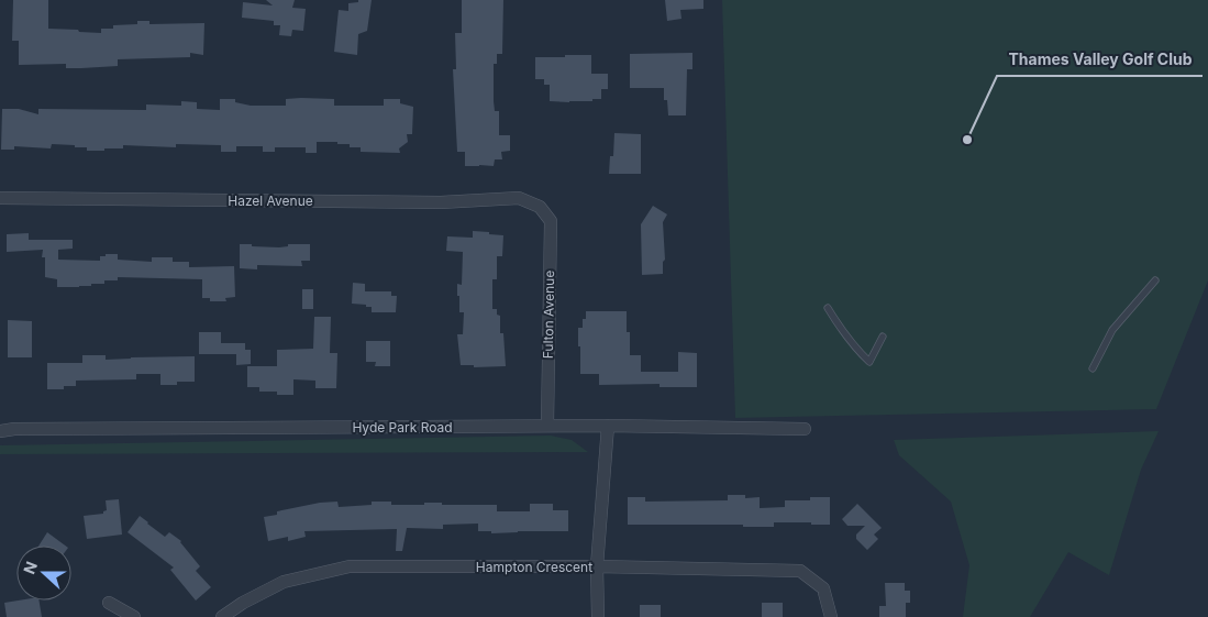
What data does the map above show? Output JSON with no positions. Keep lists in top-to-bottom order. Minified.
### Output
{"streets":{"street":["Hazel Avenue","Fulton Avenue","Hyde Park Road","Hampton Crescent"]},"crossings":[["Hazel Avenue","Fulton Avenue"],["Fulton Avenue","Hyde Park Road"]],"places":["Thames Valley Golf Club"],"north":"left"}
